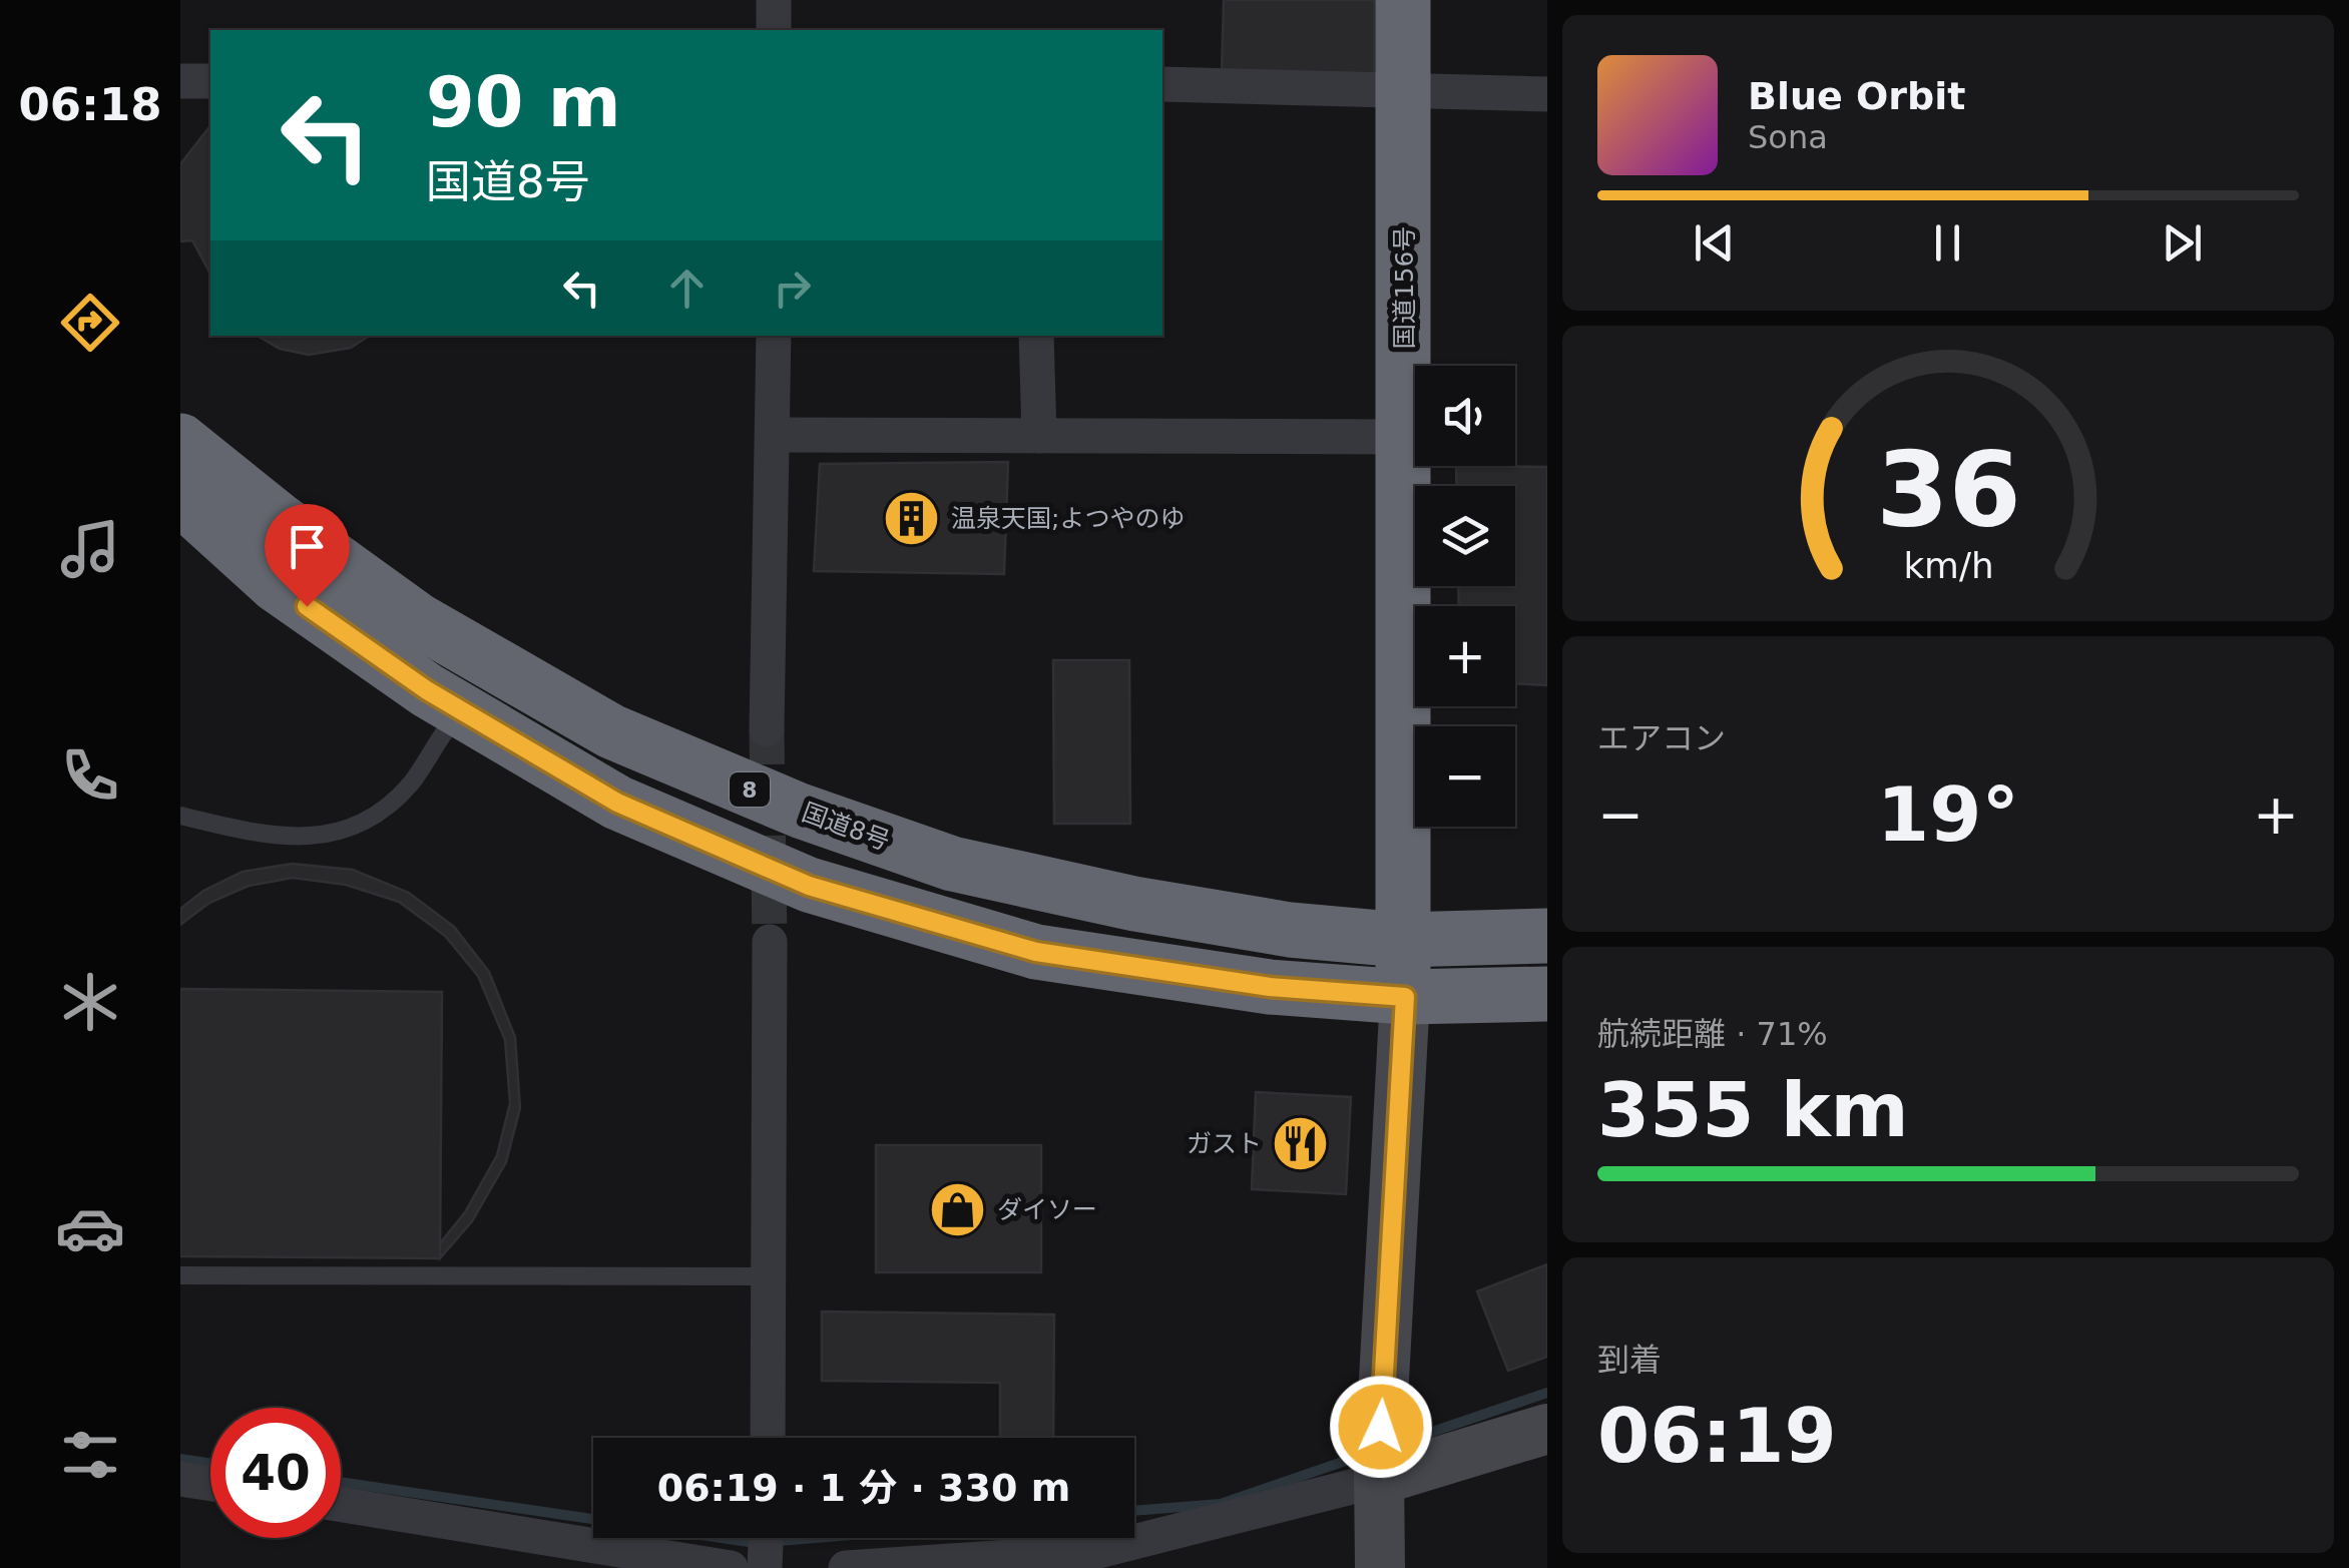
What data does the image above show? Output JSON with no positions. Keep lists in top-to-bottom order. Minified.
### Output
{"streets":{"highway":["国道156号","8","国道8号"]},"crossings":[["国道156号","国道8号"]],"places":{"building":["温泉天国;よつやのゆ"],"restaurant":["ガスト"],"shop":["ダイソー"]},"page":{"tabs":"06:18","turn":["90 m","国道8号"],"song":["Blue Orbit","Sona"],"map_buttons":["+","−"],"tile":["エアコン",["航続距離 · 71%","355 km"],["到着","06:19"]],"heat":["−","19°","+"],"limit":"40","trip":"06:19 · 1 分 · 330 m","gauge":["36","km/h"]}}
